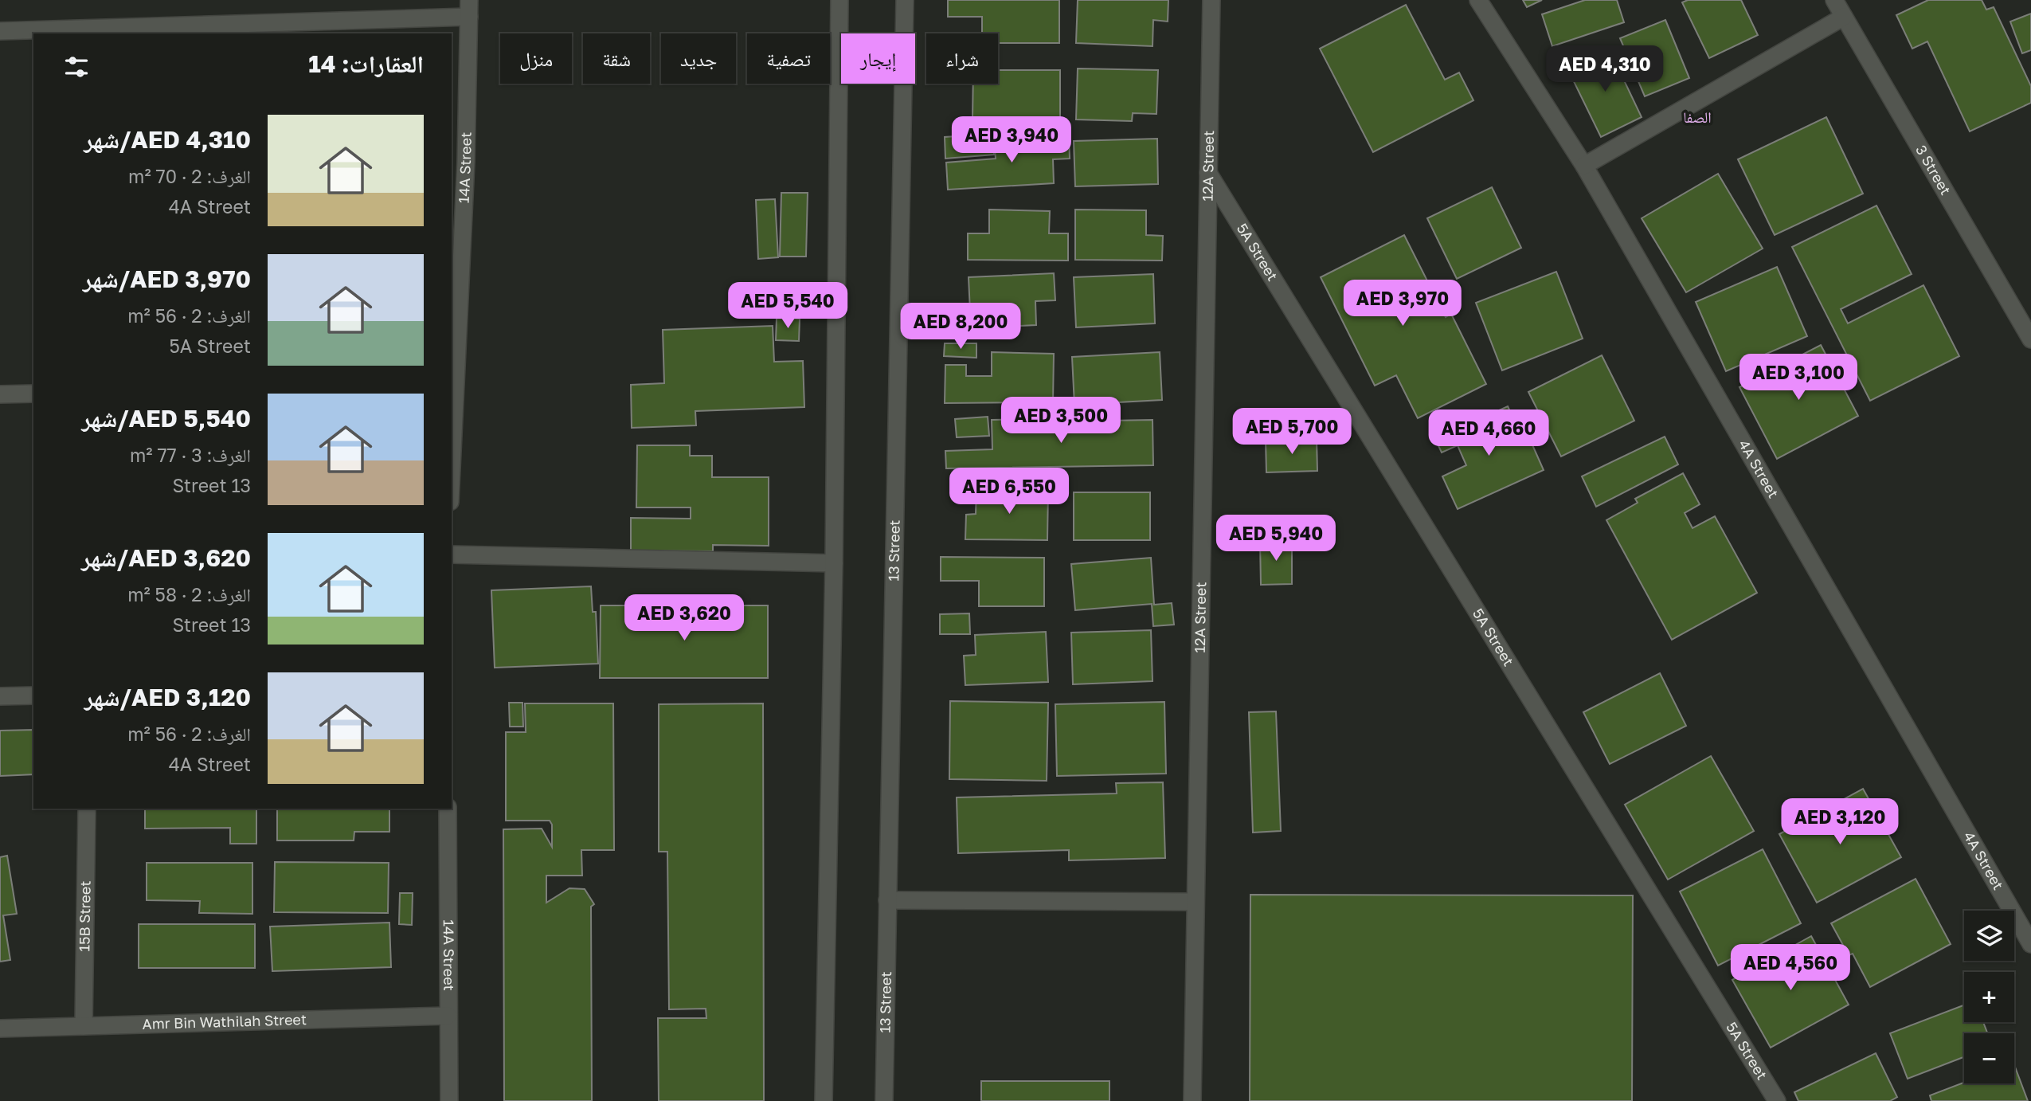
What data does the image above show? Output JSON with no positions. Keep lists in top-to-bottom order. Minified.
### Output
{"streets":{"street":["12A Street","14A Street","3 Street","5A Street","4A Street","13 Street","15B Street","Amr Bin Wathilah Street"]},"crossings":[["12A Street","5A Street"],["14A Street","Amr Bin Wathilah Street"],["15B Street","Amr Bin Wathilah Street"]],"districts":["الصفا"],"page":{"chip":["شراء","إيجار","تصفية","جديد","شقة","منزل"],"heading":"العقارات: 14","price":["AED 4,310","AED 3,940","AED 3,970","AED 5,540","AED 8,200","AED 3,100","AED 3,500","AED 5,700","AED 4,660","AED 6,550","AED 5,940","AED 3,620","AED 3,120","AED 4,560"],"list":[{"name":"AED 4,310/شهر","note":"الغرف: 2 · 70 m² · 4A Street"},{"name":"AED 3,970/شهر","note":"الغرف: 2 · 56 m² · 5A Street"},{"name":"AED 5,540/شهر","note":"الغرف: 3 · 77 m² · 13 Street"},{"name":"AED 3,620/شهر","note":"الغرف: 2 · 58 m² · 13 Street"},{"name":"AED 3,120/شهر","note":"الغرف: 2 · 56 m² · 4A Street"}],"map_buttons":["+","−"]}}
